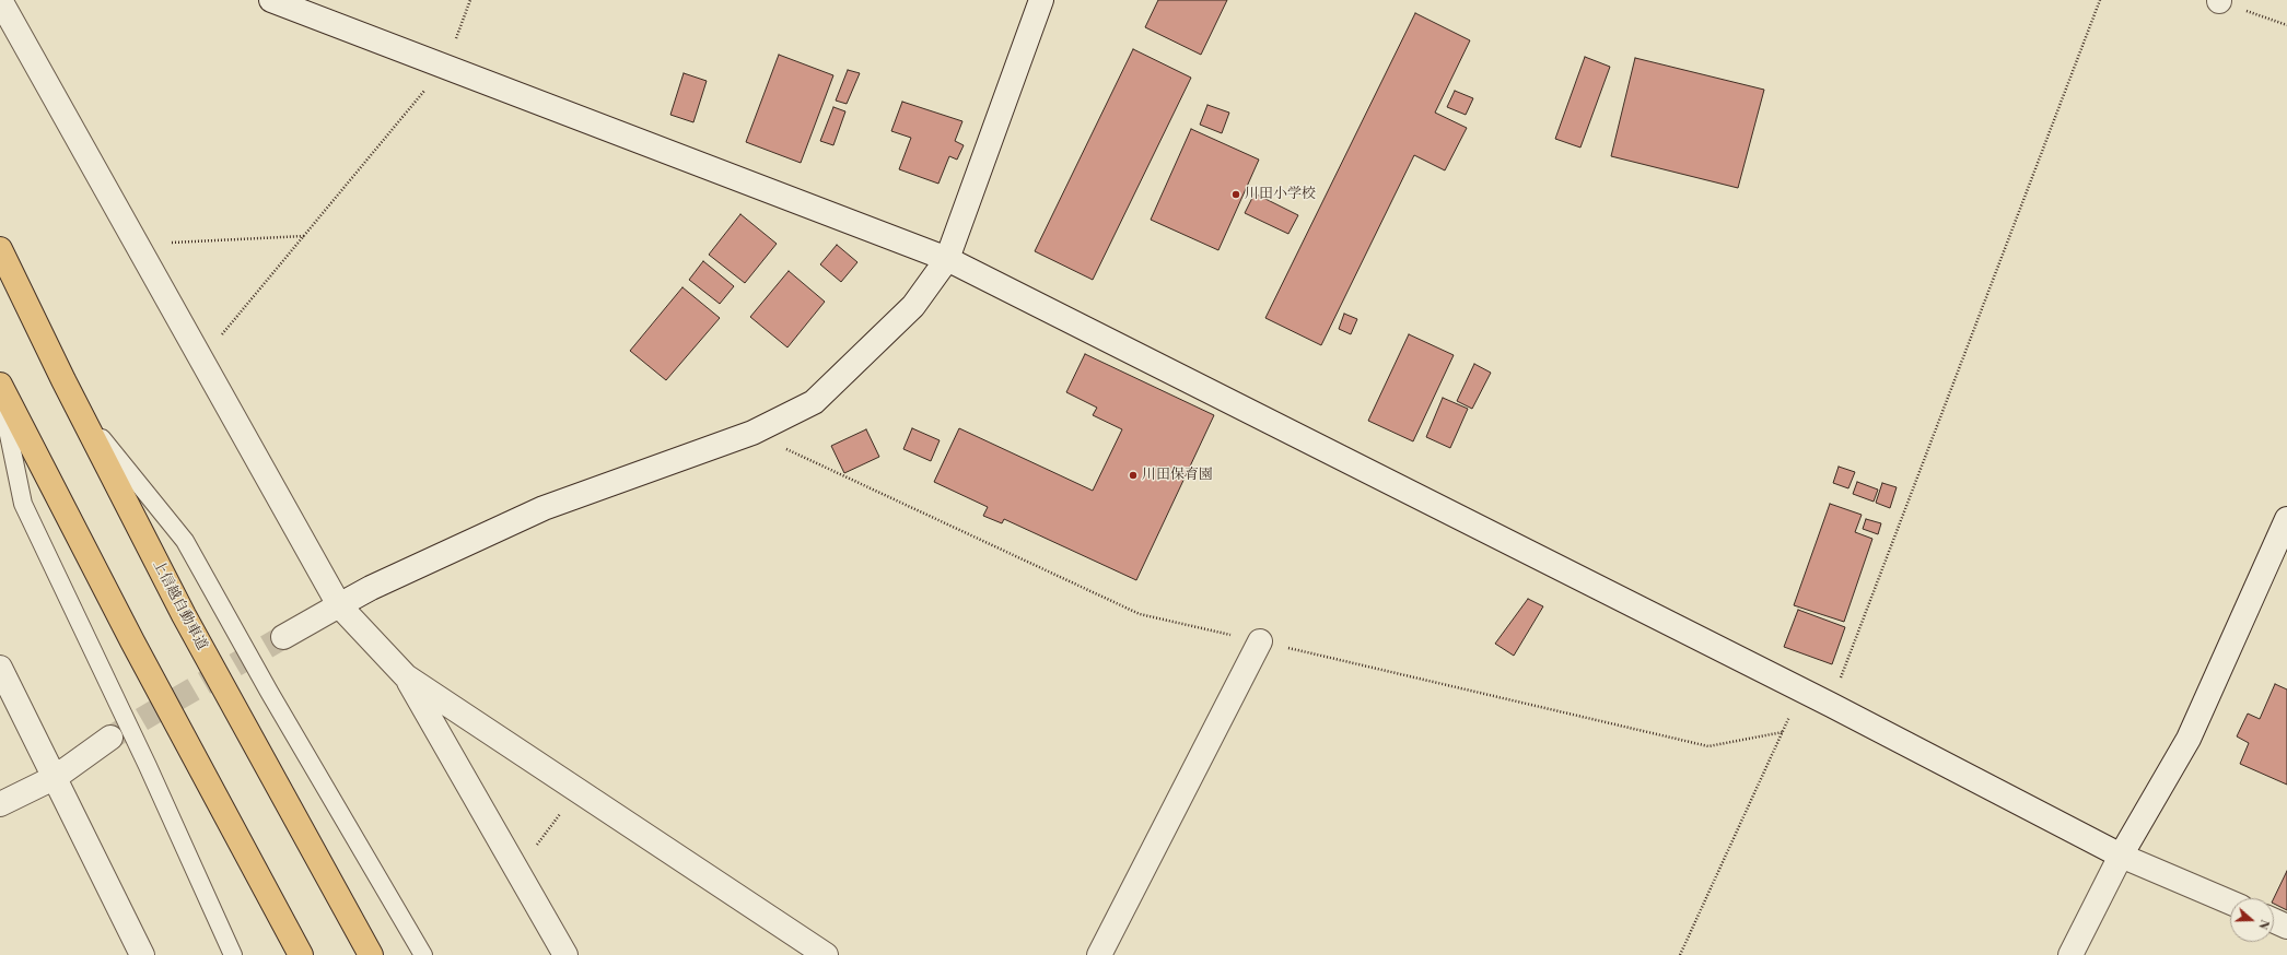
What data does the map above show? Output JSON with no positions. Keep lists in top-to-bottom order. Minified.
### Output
{"streets":{"highway":["上信越自動車道"]},"places":["川田小学校","川田保育園"],"north":"right"}
